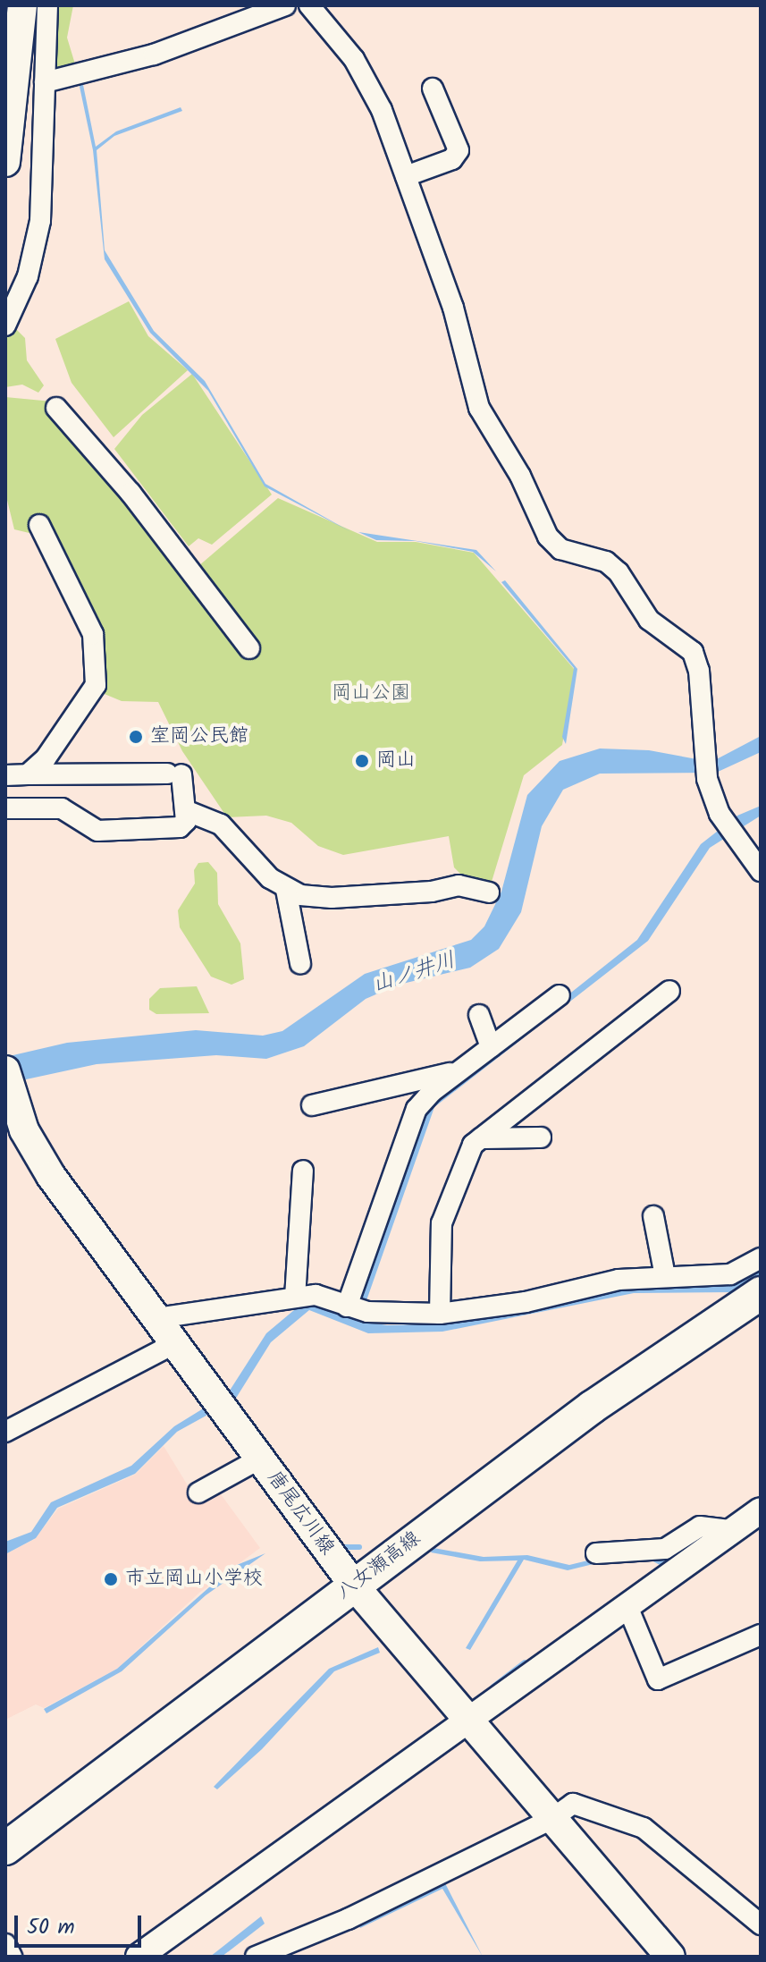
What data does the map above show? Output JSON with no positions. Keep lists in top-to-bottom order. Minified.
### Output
{"streets":{"main road":["唐尾広川線","八女瀬高線"]},"crossings":[["唐尾広川線","八女瀬高線"]],"water":["山ノ井川"],"parks":["岡山公園"],"places":["室岡公民館","岡山","市立岡山小学校"],"scale_bar":"50 m"}
